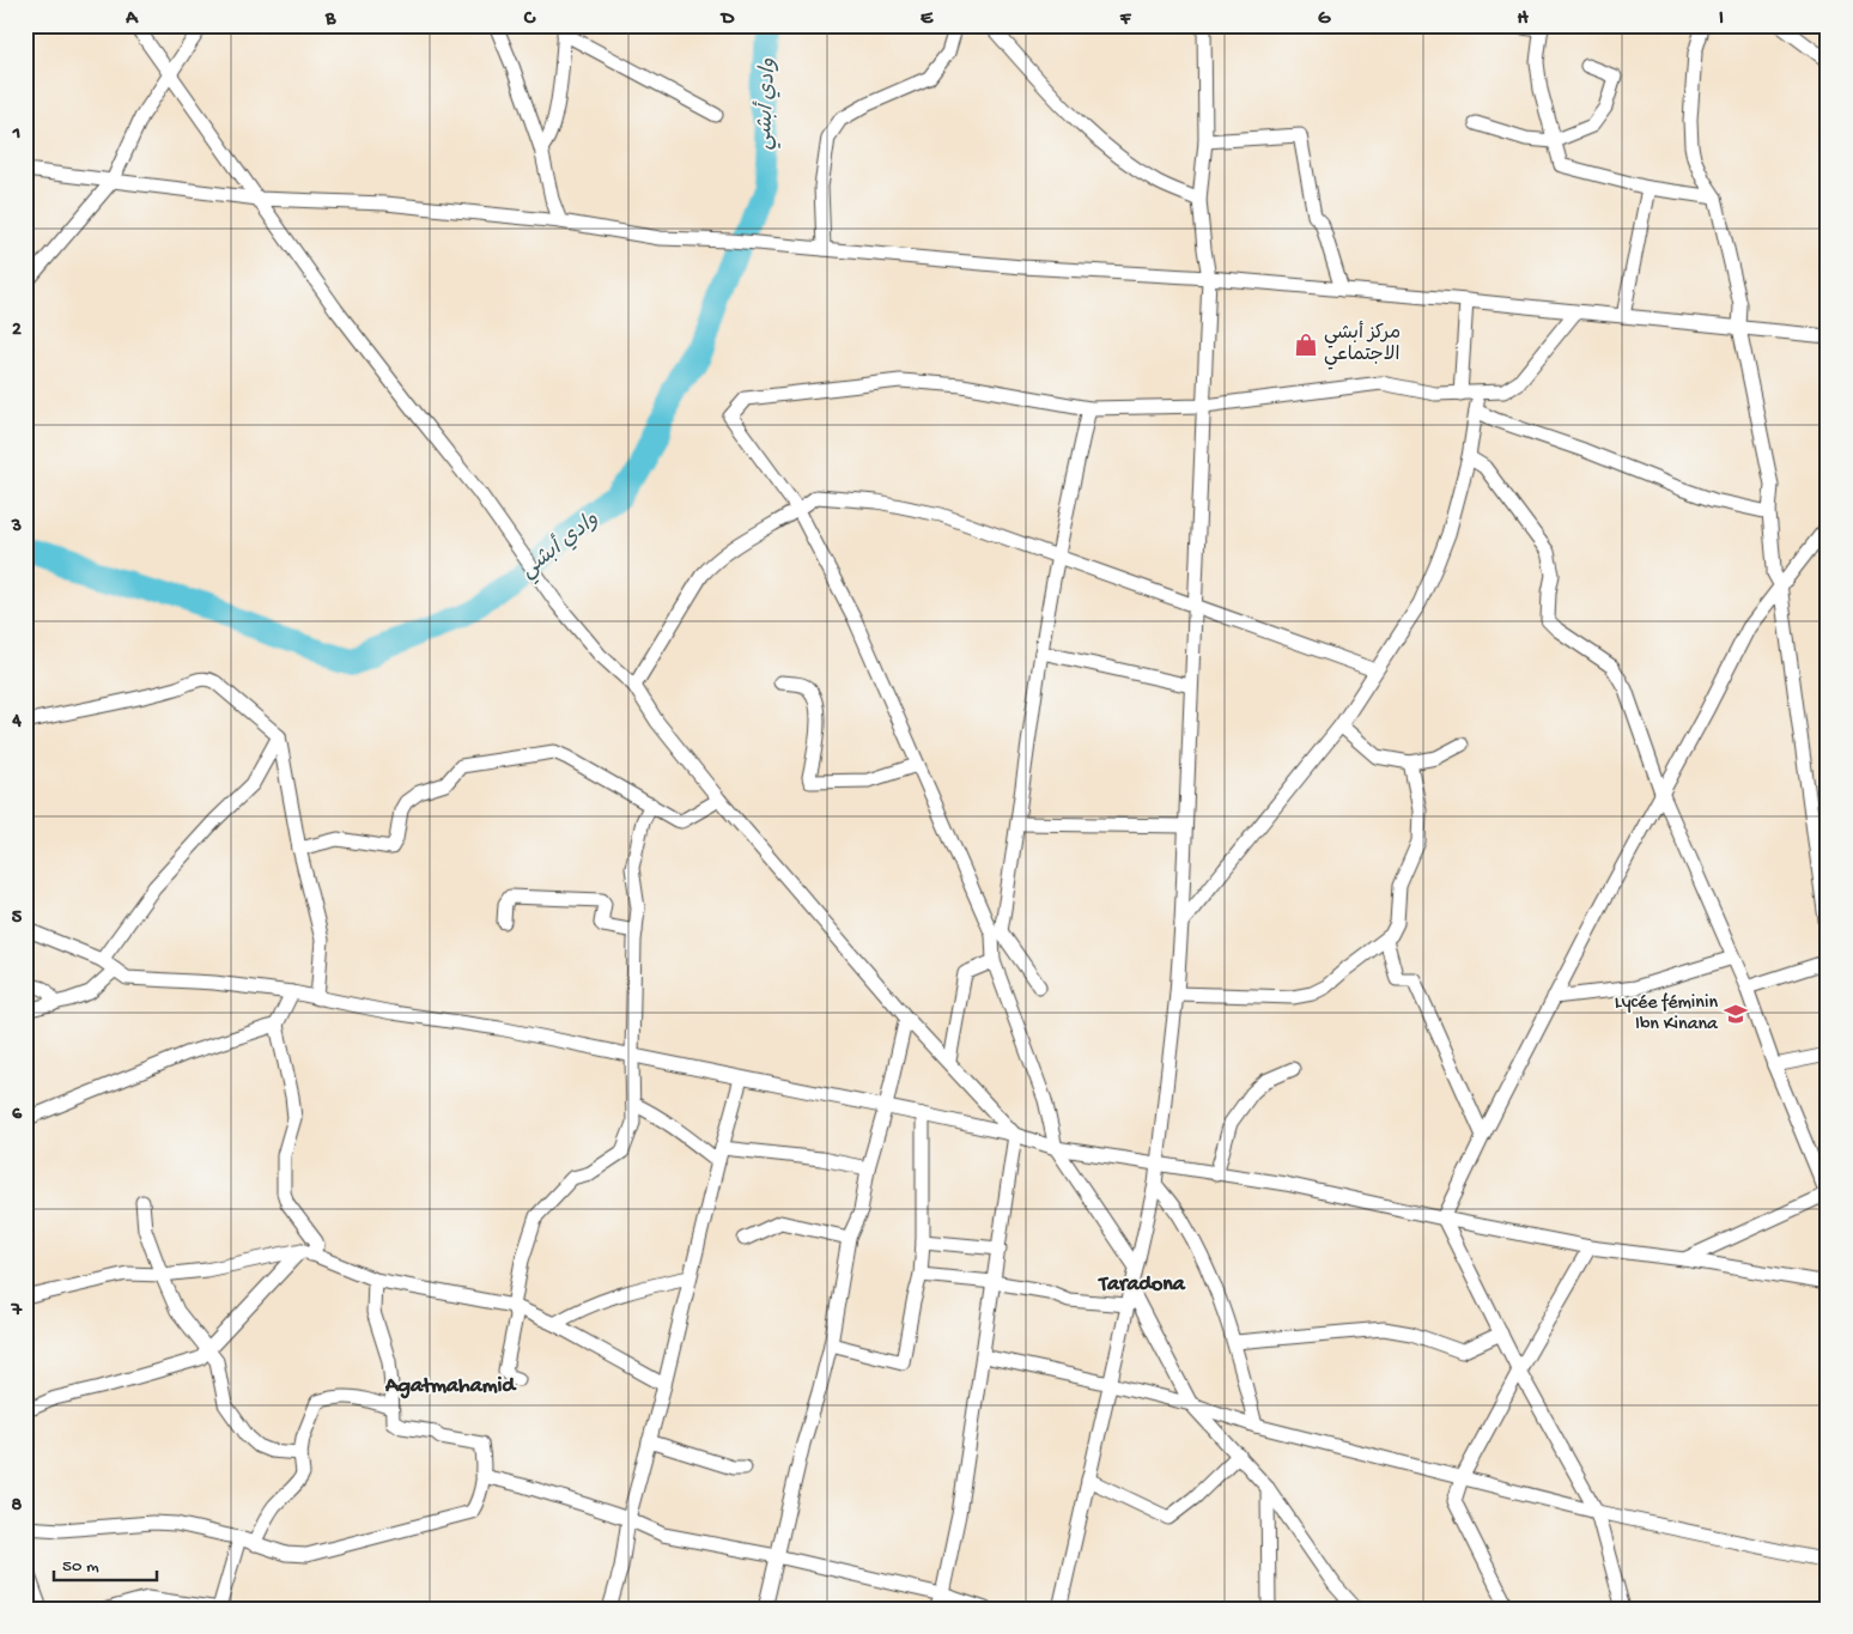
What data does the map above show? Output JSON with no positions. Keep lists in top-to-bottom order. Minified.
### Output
{"districts":["Taradona","Agatmahamid"],"water":["وادي أبشي"],"places":{"shop":["مركز أبشي الاجتماعي"],"school or university":["Lycée féminin Ibn Kinana"]},"scale_bar":"50 m","grid":{"columns":["A","B","C","D","E","F","G","H","I"],"rows":["1","2","3","4","5","6","7","8"]}}
